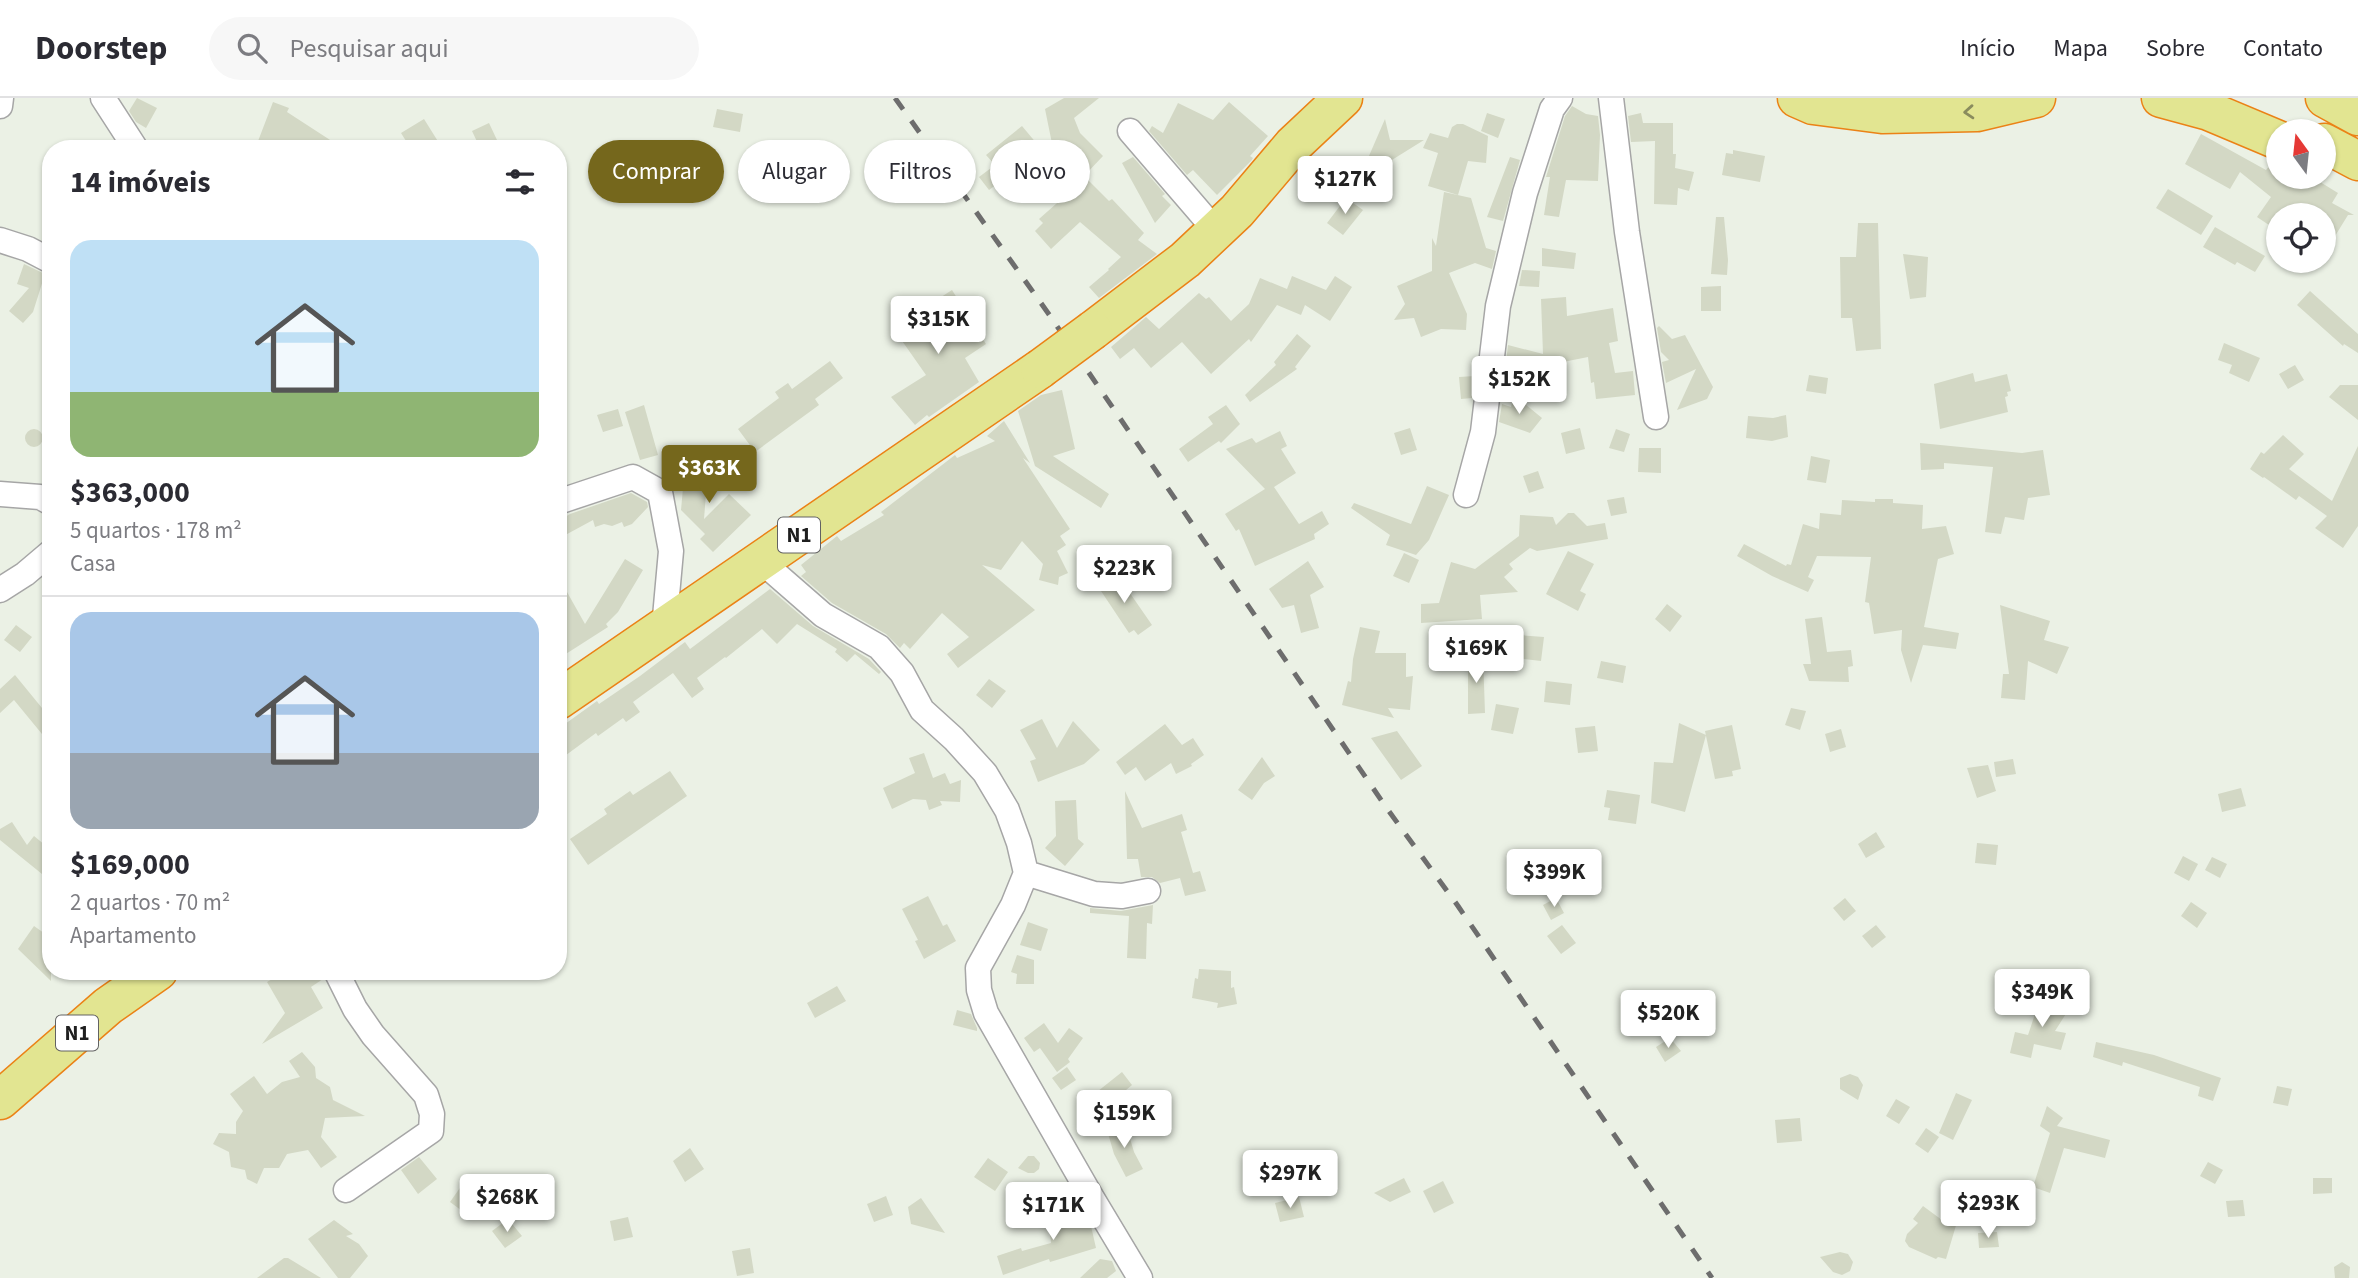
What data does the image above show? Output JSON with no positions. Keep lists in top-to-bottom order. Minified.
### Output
{"streets":{"highway":["N1"]},"north":"top","page":{"header":"Doorstep","search":"Pesquisar aqui","nav":["Início","Mapa","Sobre","Contato"],"chip":["Comprar","Alugar","Filtros","Novo"],"heading":"14 imóveis","price":["$127K","$315K","$152K","$363K","$223K","$169K","$399K","$349K","$520K","$159K","$297K","$268K","$293K","$171K"],"list":[{"name":"$363,000","note":"5 quartos · 178 m² · Casa"},{"name":"$169,000","note":"2 quartos · 70 m² · Apartamento"}]}}
